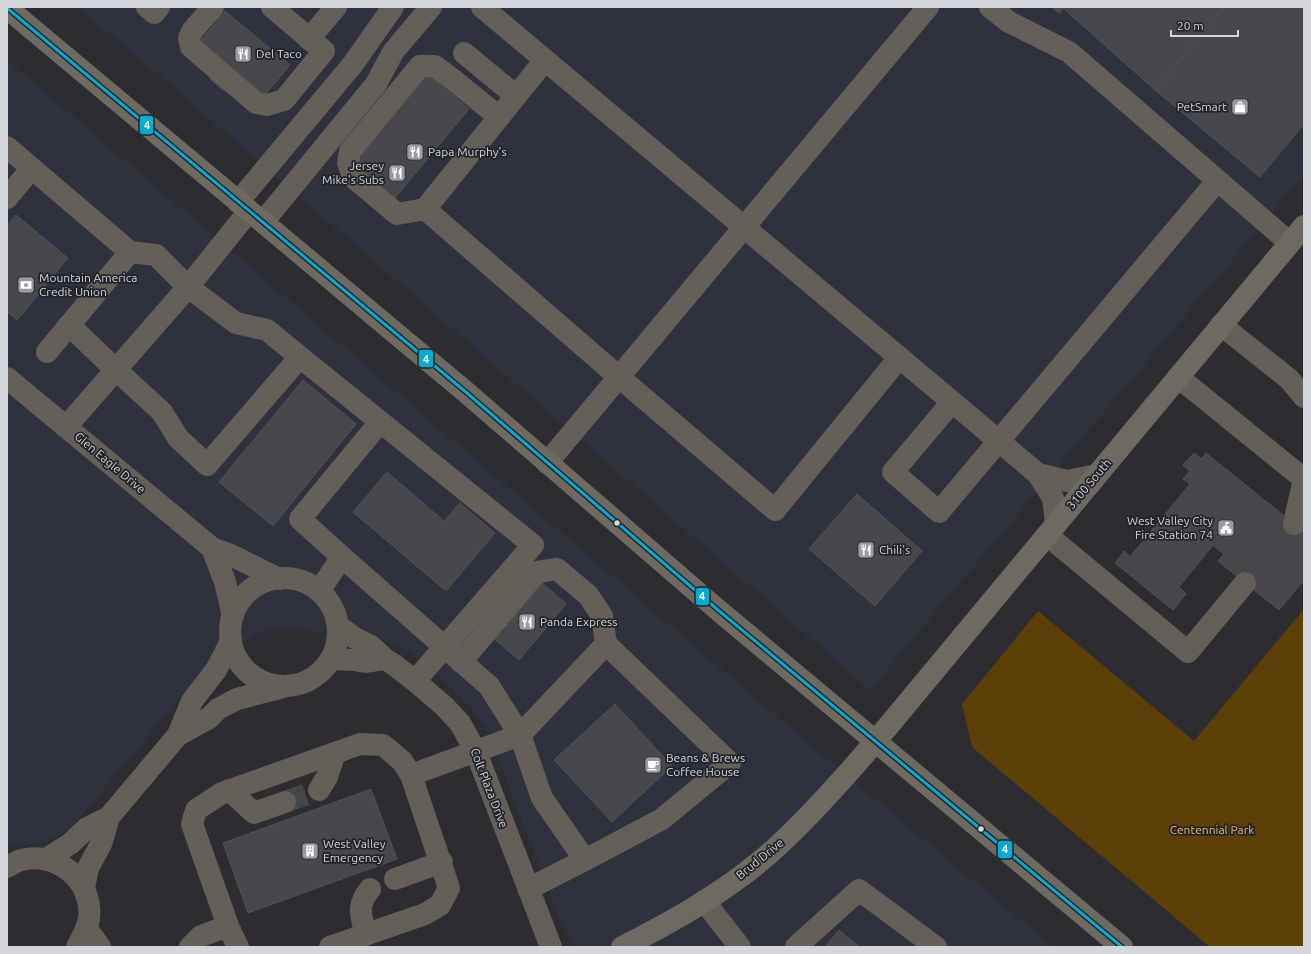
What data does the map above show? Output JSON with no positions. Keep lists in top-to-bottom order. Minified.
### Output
{"streets":{"main road":["3100 South","Brud Drive"],"street":["Glen Eagle Drive","Colt Plaza Drive"]},"crossings":[["Glen Eagle Drive","Colt Plaza Drive"],["3100 South","Brud Drive"]],"parks":["Centennial Park"],"places":{"restaurant":["Del Taco","Papa Murphy's","Jersey Mike's Subs","Chili's","Panda Express"],"shop":["PetSmart"],"bank":["Mountain America Credit Union"],"public building":["West Valley City Fire Station 74"],"cafe":["Beans & Brews Coffee House"],"building":["West Valley Emergency"]},"lines":["transit line 4"],"scale_bar":"20 m"}
